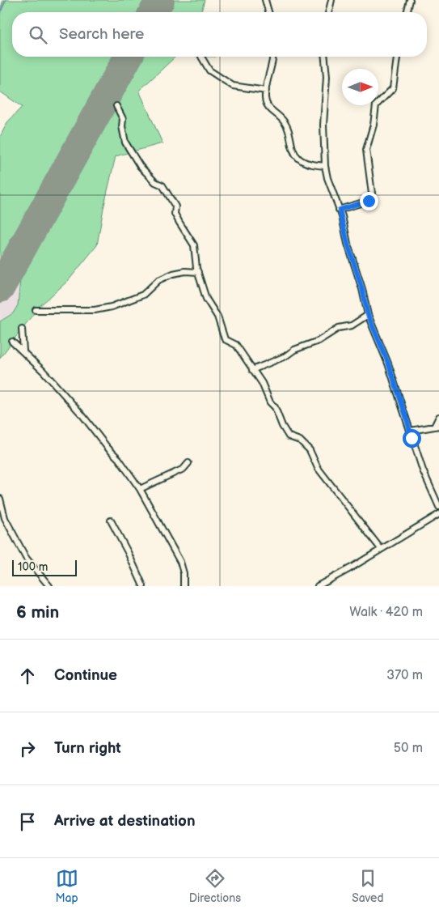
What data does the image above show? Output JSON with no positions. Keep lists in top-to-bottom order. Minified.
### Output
{"scale_bar":"100 m","north":"right","page":{"search":"Search here","scale":"100 m","heading":["6 min","Walk · 420 m"],"list":[["Continue","370 m"],["Turn right","50 m"],"Arrive at destination"],"nav":["Map","Directions","Saved"]}}
